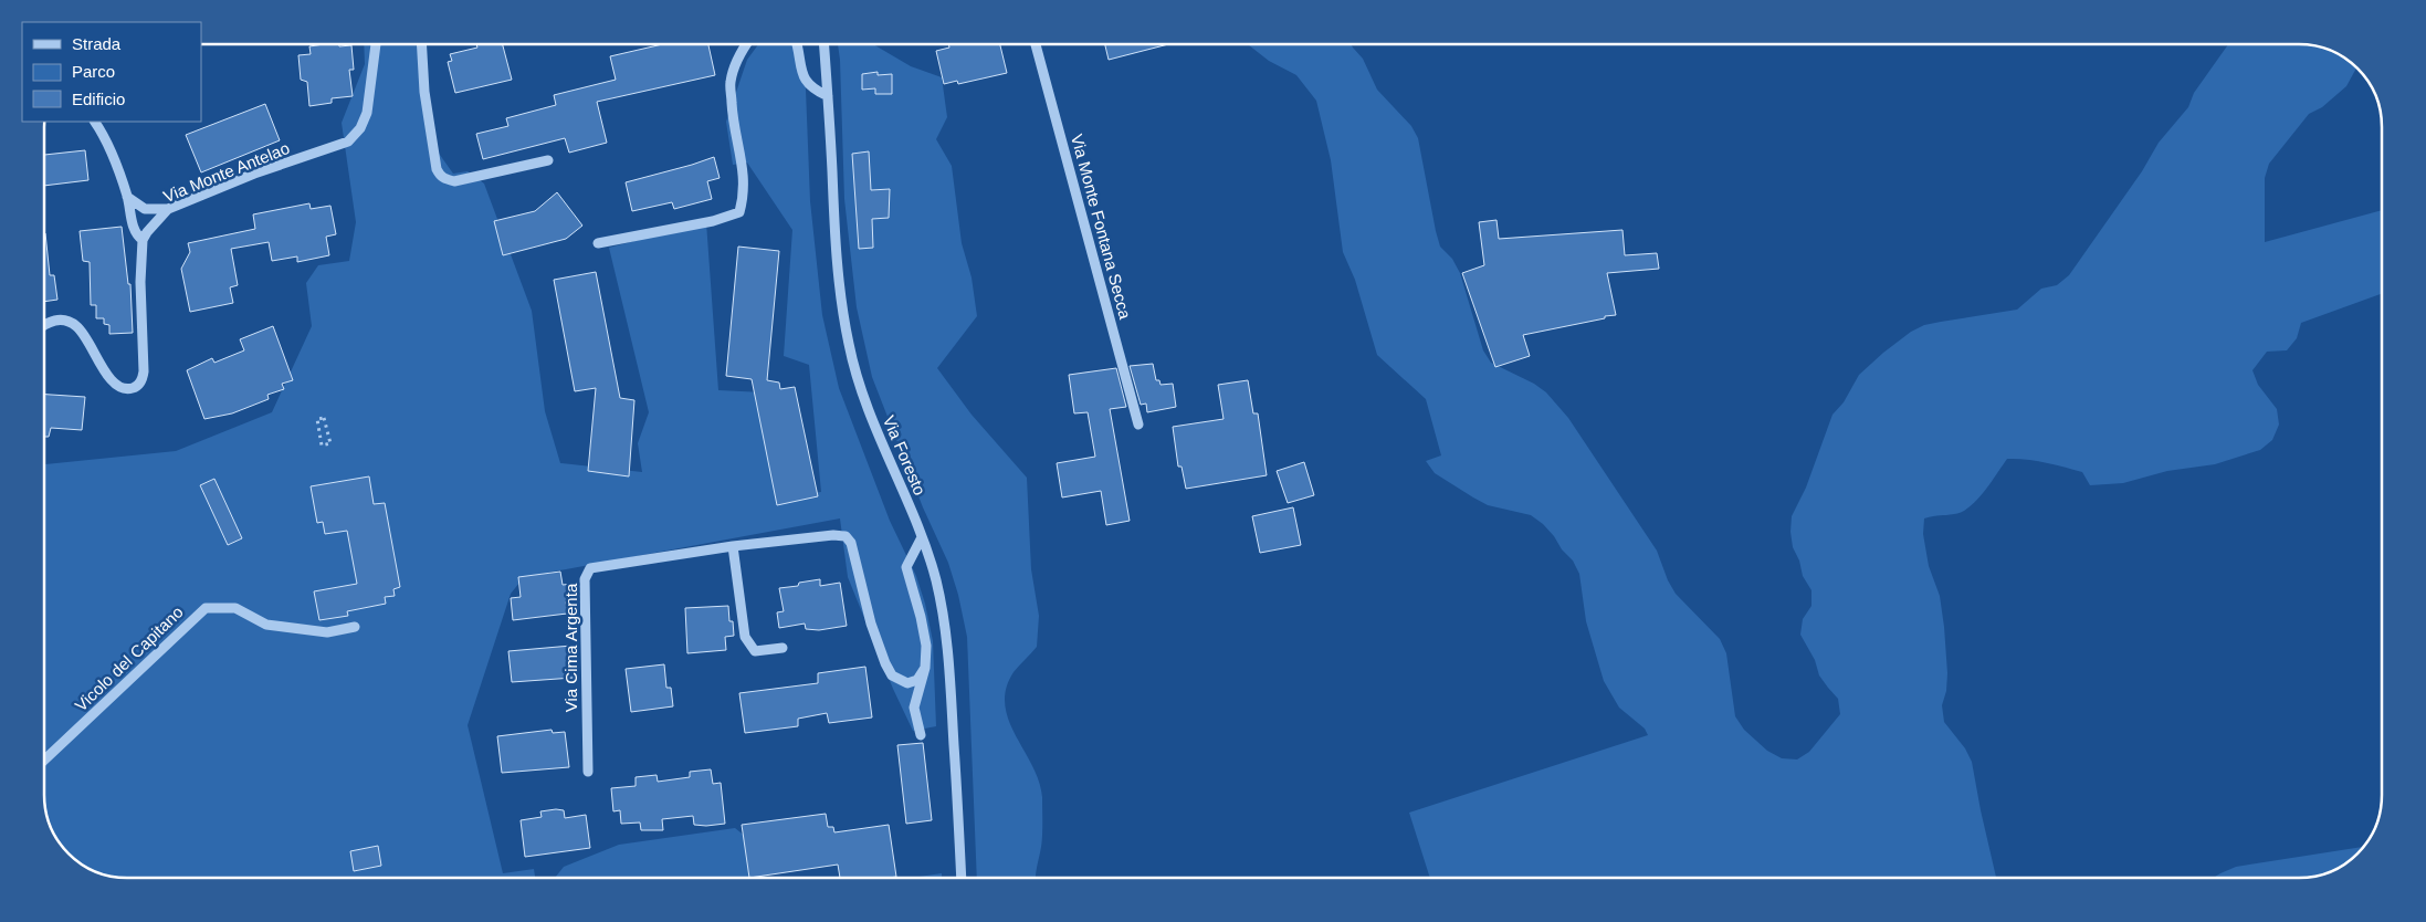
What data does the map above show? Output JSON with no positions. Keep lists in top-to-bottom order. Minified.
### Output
{"streets":{"street":["Via Monte Antelao","Via Monte Fontana Secca","Via Foresto","Via Cima Argenta","Vicolo del Capitano"]},"legend":["Strada","Parco","Edificio"]}
